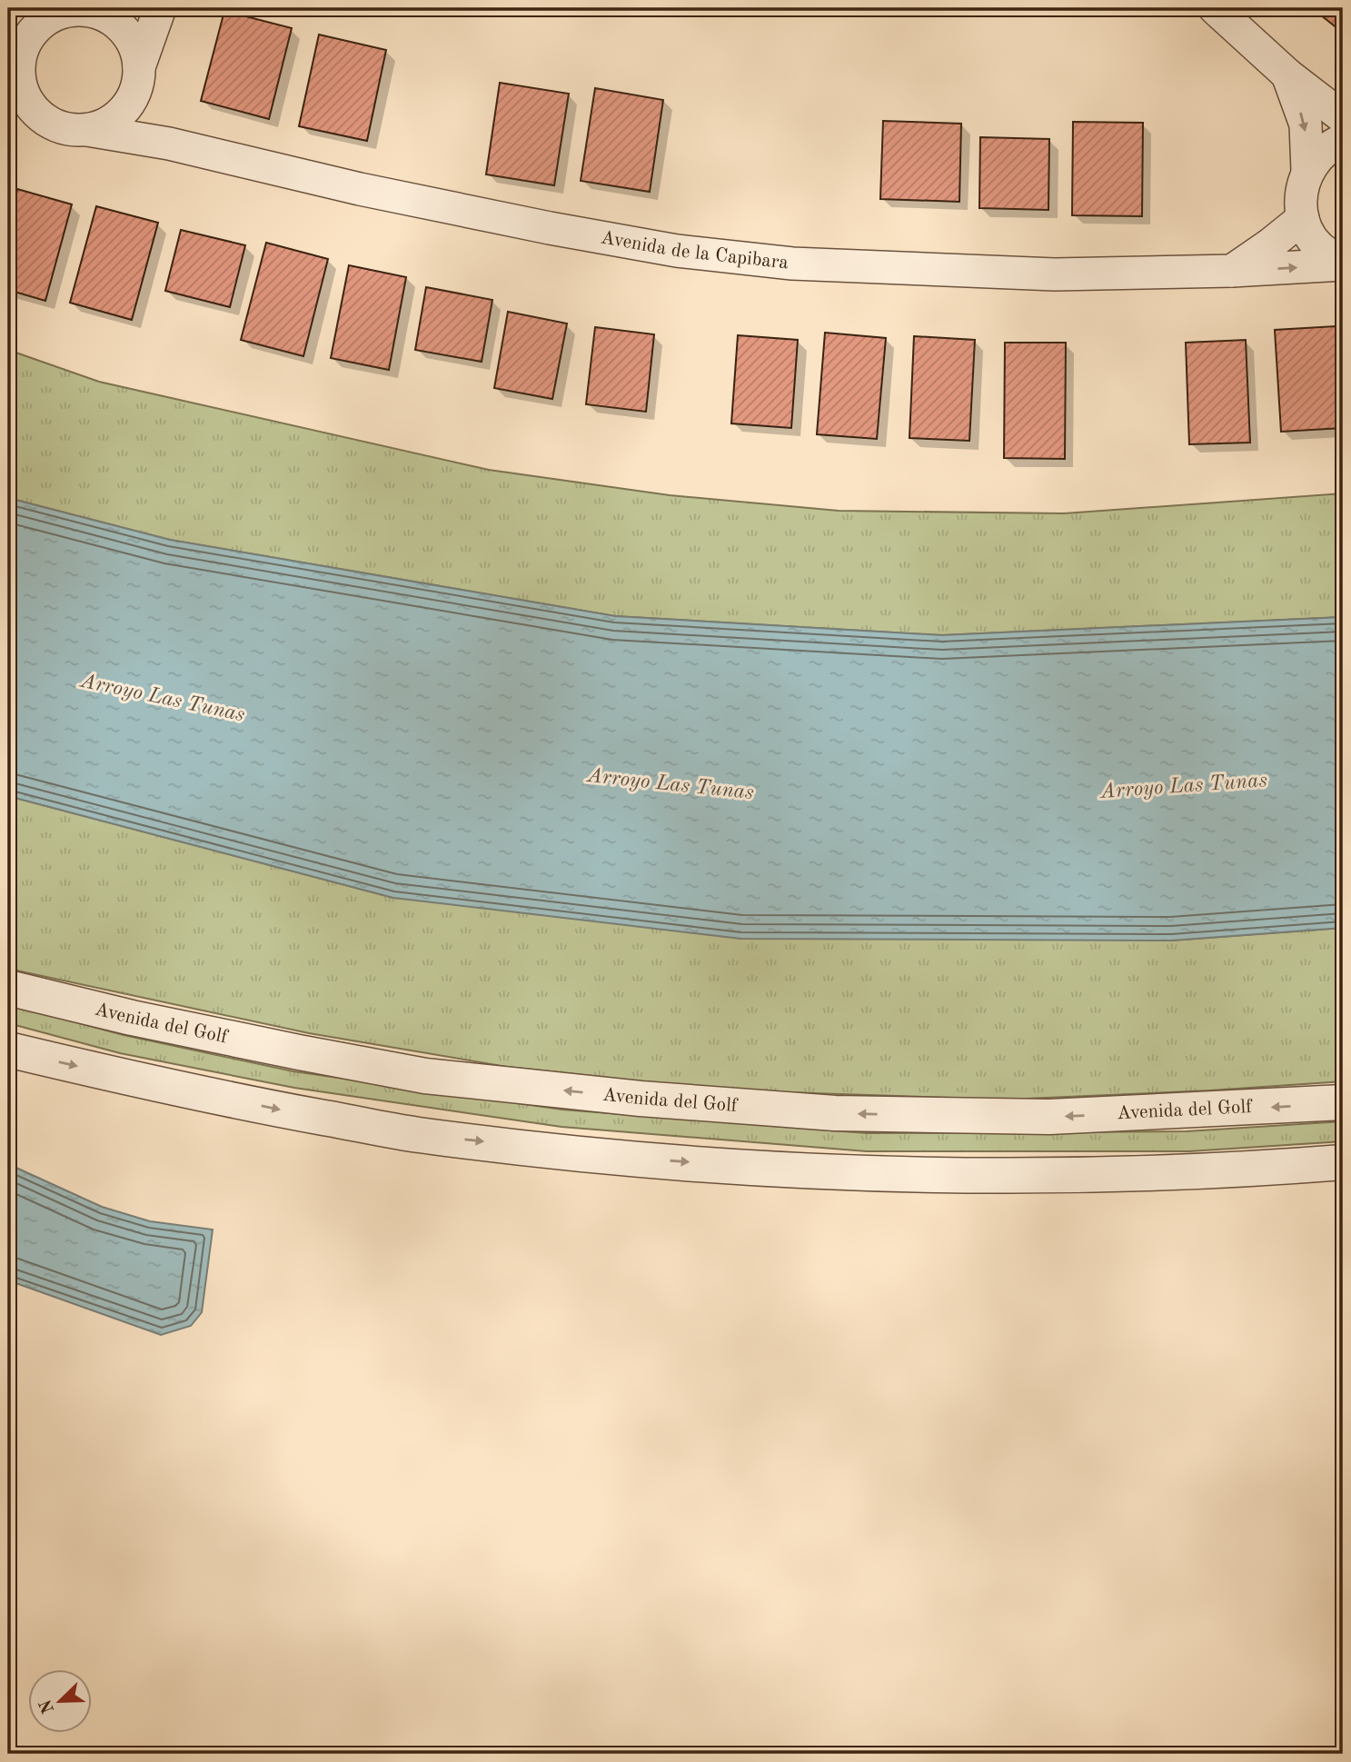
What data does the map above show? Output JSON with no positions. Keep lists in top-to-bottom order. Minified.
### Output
{"streets":{"street":["Avenida de la Capibara","Avenida del Golf"]},"water":["Arroyo Las Tunas"],"north":"bottom left"}
